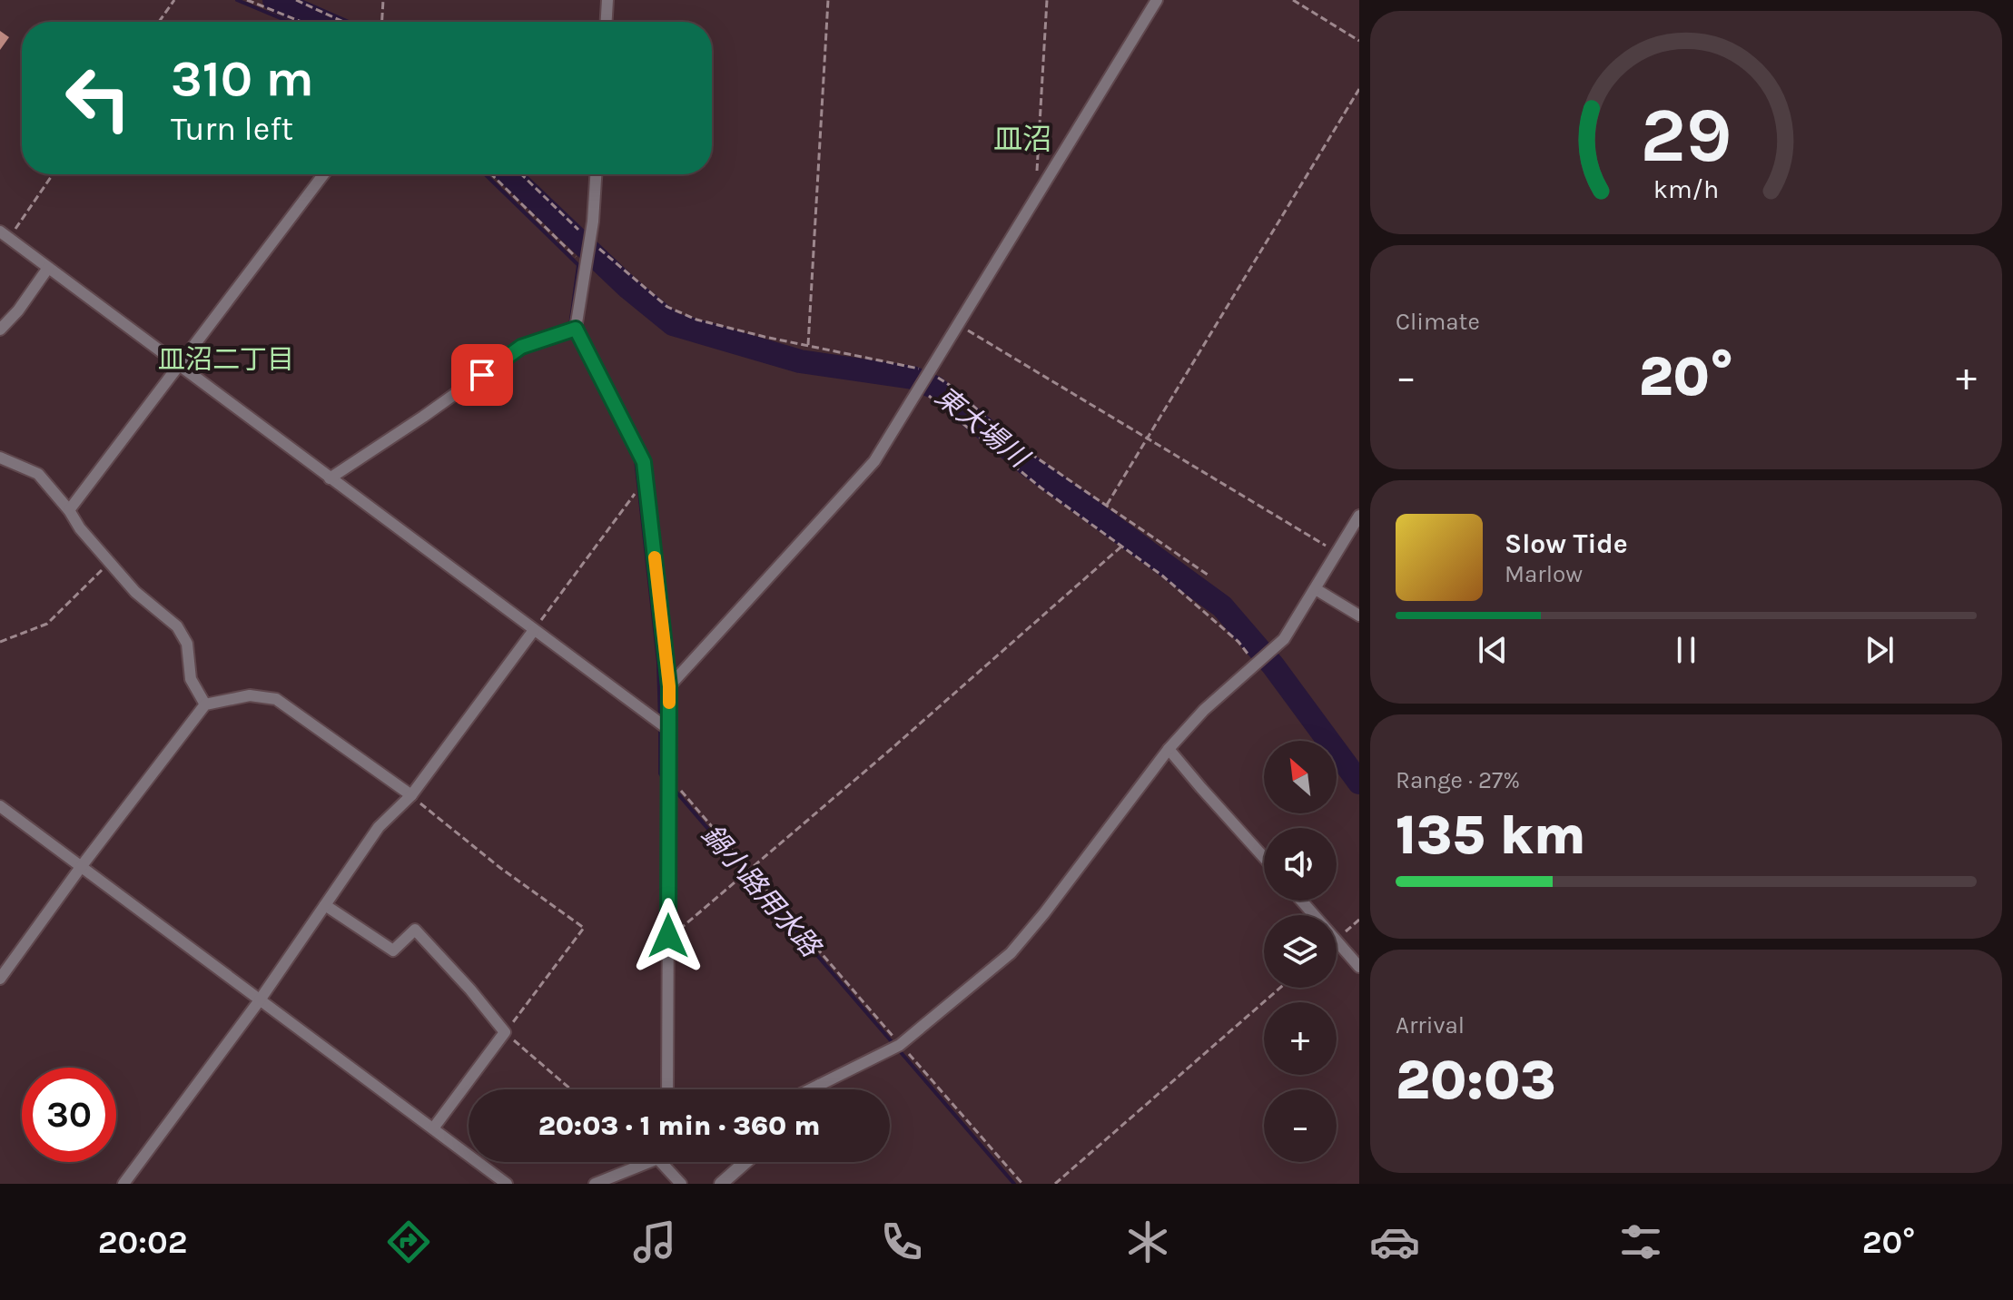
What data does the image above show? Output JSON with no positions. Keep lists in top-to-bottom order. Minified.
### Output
{"districts":["皿沼","皿沼二丁目"],"water":["東大場川","鍋小路用水路"],"north":"top left","page":{"turn":["310 m","Turn left"],"tile":["Climate",["Range · 27%","135 km"],["Arrival","20:03"]],"heat":["−","20°","+"],"song":["Slow Tide","Marlow"],"map_buttons":["+","−"],"limit":"30","trip":"20:03 · 1 min · 360 m","tabs":["20:02","20°"],"gauge":["29","km/h"]}}
